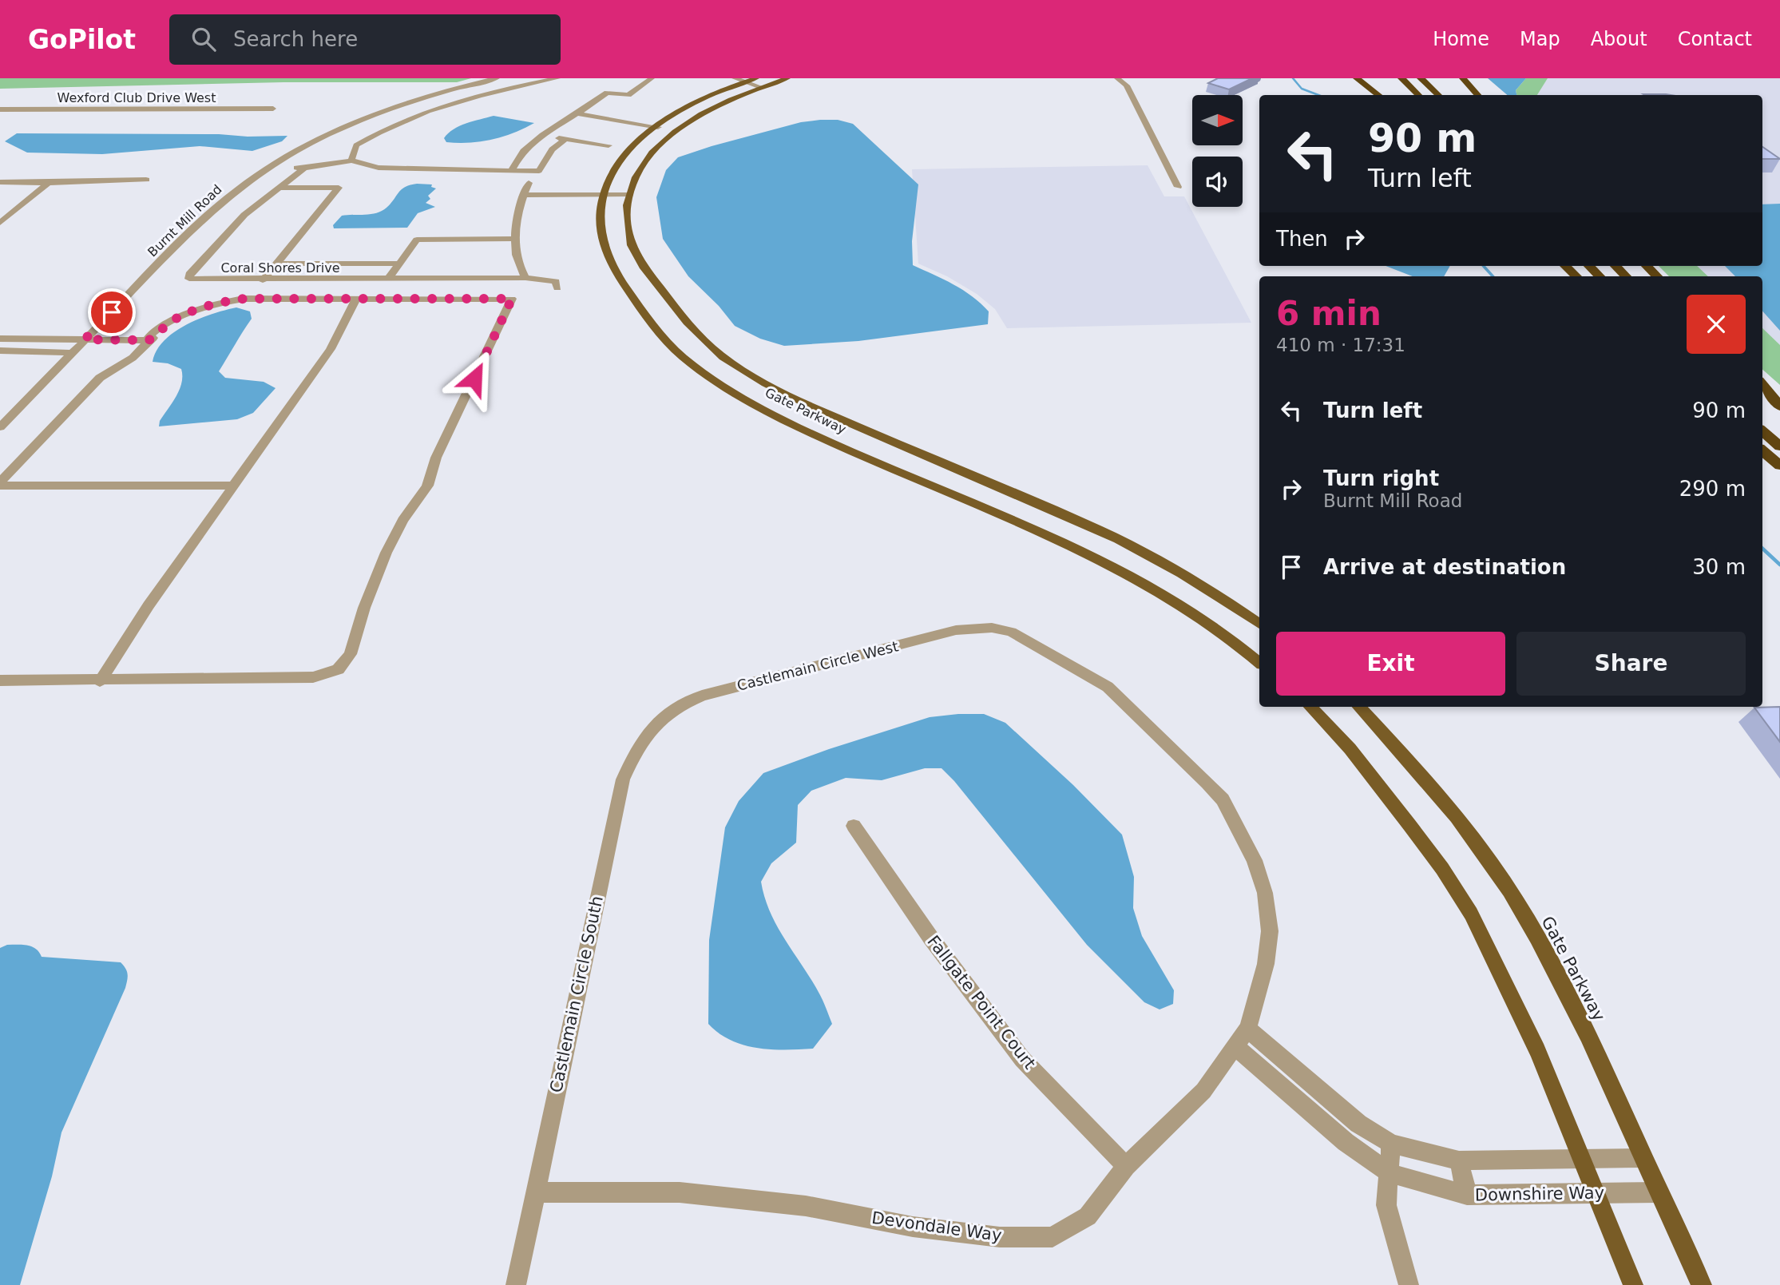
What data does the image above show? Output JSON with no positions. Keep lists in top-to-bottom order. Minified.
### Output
{"streets":{"main road":["Gate Parkway"],"street":["Wexford Club Drive West","Burnt Mill Road","Coral Shores Drive","Castlemain Circle West","Castlemain Circle South","Fallgate Point Court","Downshire Way","Devondale Way"]},"crossings":[["Gate Parkway","Downshire Way"],["Castlemain Circle West","Castlemain Circle South"],["Castlemain Circle West","Devondale Way"],["Castlemain Circle South","Devondale Way"],["Fallgate Point Court","Devondale Way"],["Downshire Way","Devondale Way"]],"north":"right","page":{"header":"GoPilot","search":"Search here","nav":["Home","Map","About","Contact"],"turn":["90 m","Turn left"],"then":"Then","heading":["6 min","410 m · 17:31"],"list":[{"name":"Turn left","value":"90 m"},{"name":"Turn right","note":"Burnt Mill Road","value":"290 m"},{"name":"Arrive at destination","value":"30 m"}],"buttons":["Exit","Share"]}}
